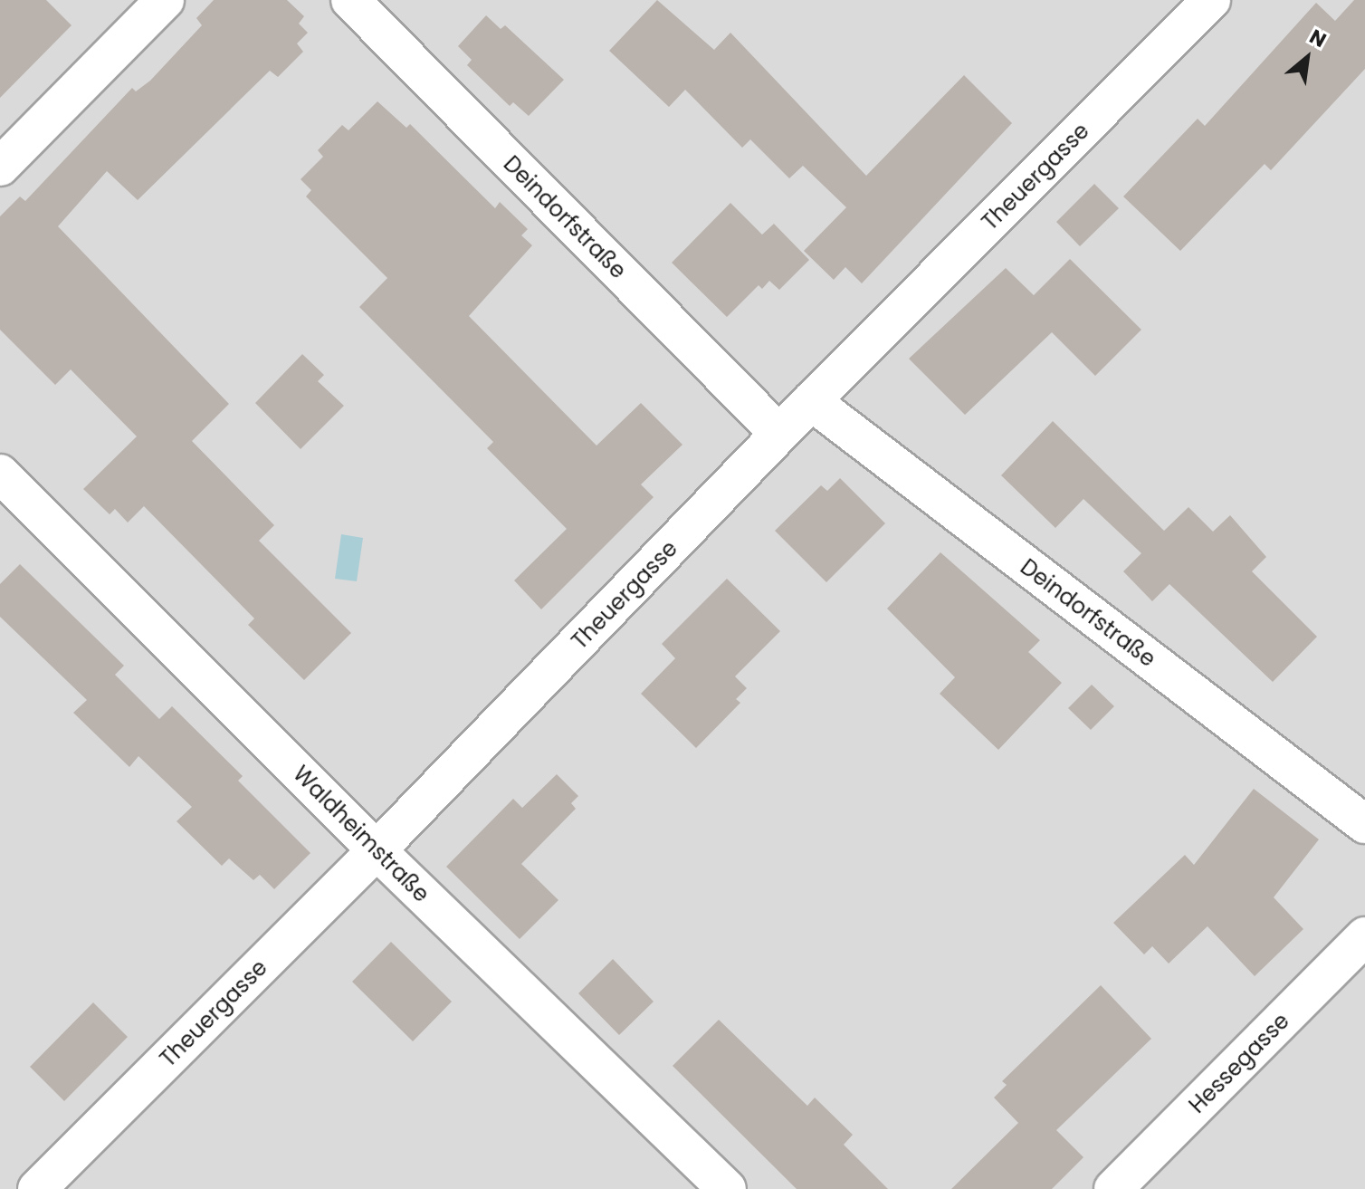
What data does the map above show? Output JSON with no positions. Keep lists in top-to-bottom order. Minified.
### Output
{"streets":{"street":["Theuergasse","Deindorfstraße","Waldheimstraße","Hessegasse"]},"crossings":[["Theuergasse","Deindorfstraße"],["Theuergasse","Waldheimstraße"]],"north":"top right"}
